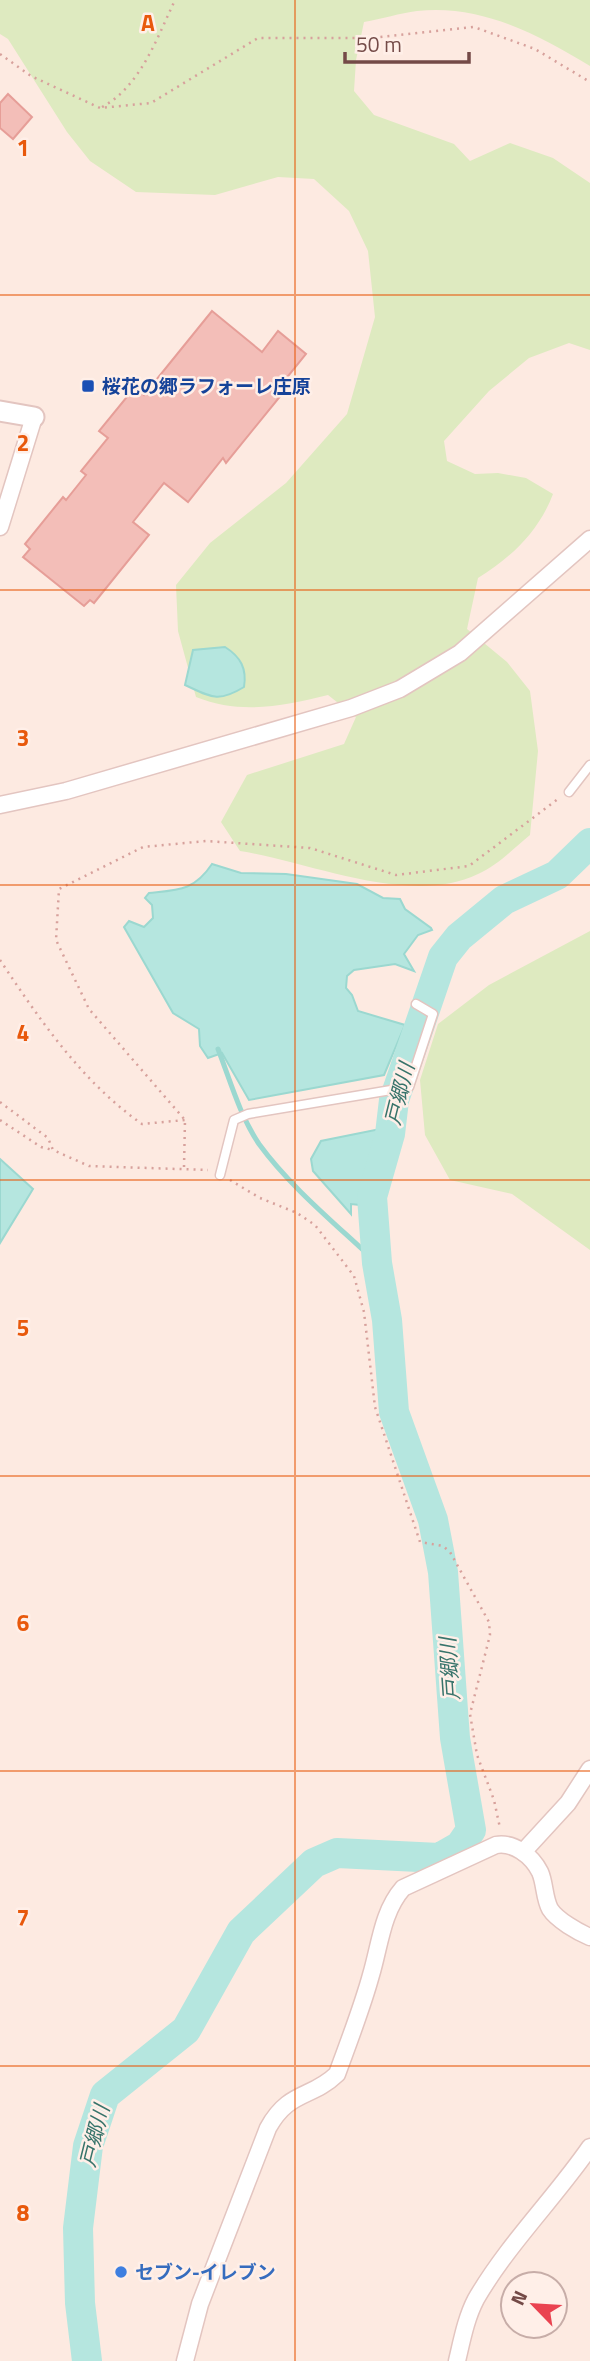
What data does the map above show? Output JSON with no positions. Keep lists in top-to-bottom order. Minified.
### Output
{"water":["戸郷川"],"places":{"transit":["桜花の郷ラフォーレ庄原"],"other":["セブン-イレブン"]},"scale_bar":"50 m","north":"top left","grid":{"columns":["A"],"rows":["1","2","3","4","5","6","7","8"]}}
